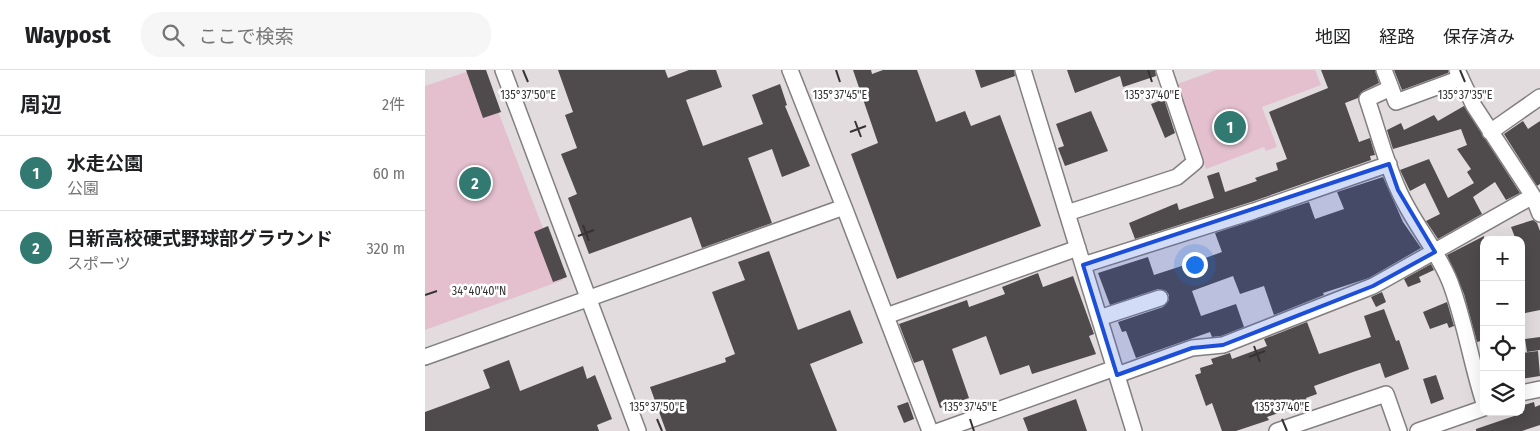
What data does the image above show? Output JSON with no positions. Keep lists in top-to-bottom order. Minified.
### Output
{"page":{"header":"Waypost","search":"ここで検索","nav":["地図","経路","保存済み"],"heading":["周辺","2件"],"pins":["1","2"],"list":[{"mark":"1","name":"水走公園","note":"公園","value":"60 m"},{"mark":"2","name":"日新高校硬式野球部グラウンド","note":"スポーツ","value":"320 m"}],"map_buttons":["+","−"]},"coordinates":["135°37'50\"E","135°37'45\"E","135°37'40\"E","135°37'35\"E","34°40'40\"N"]}
